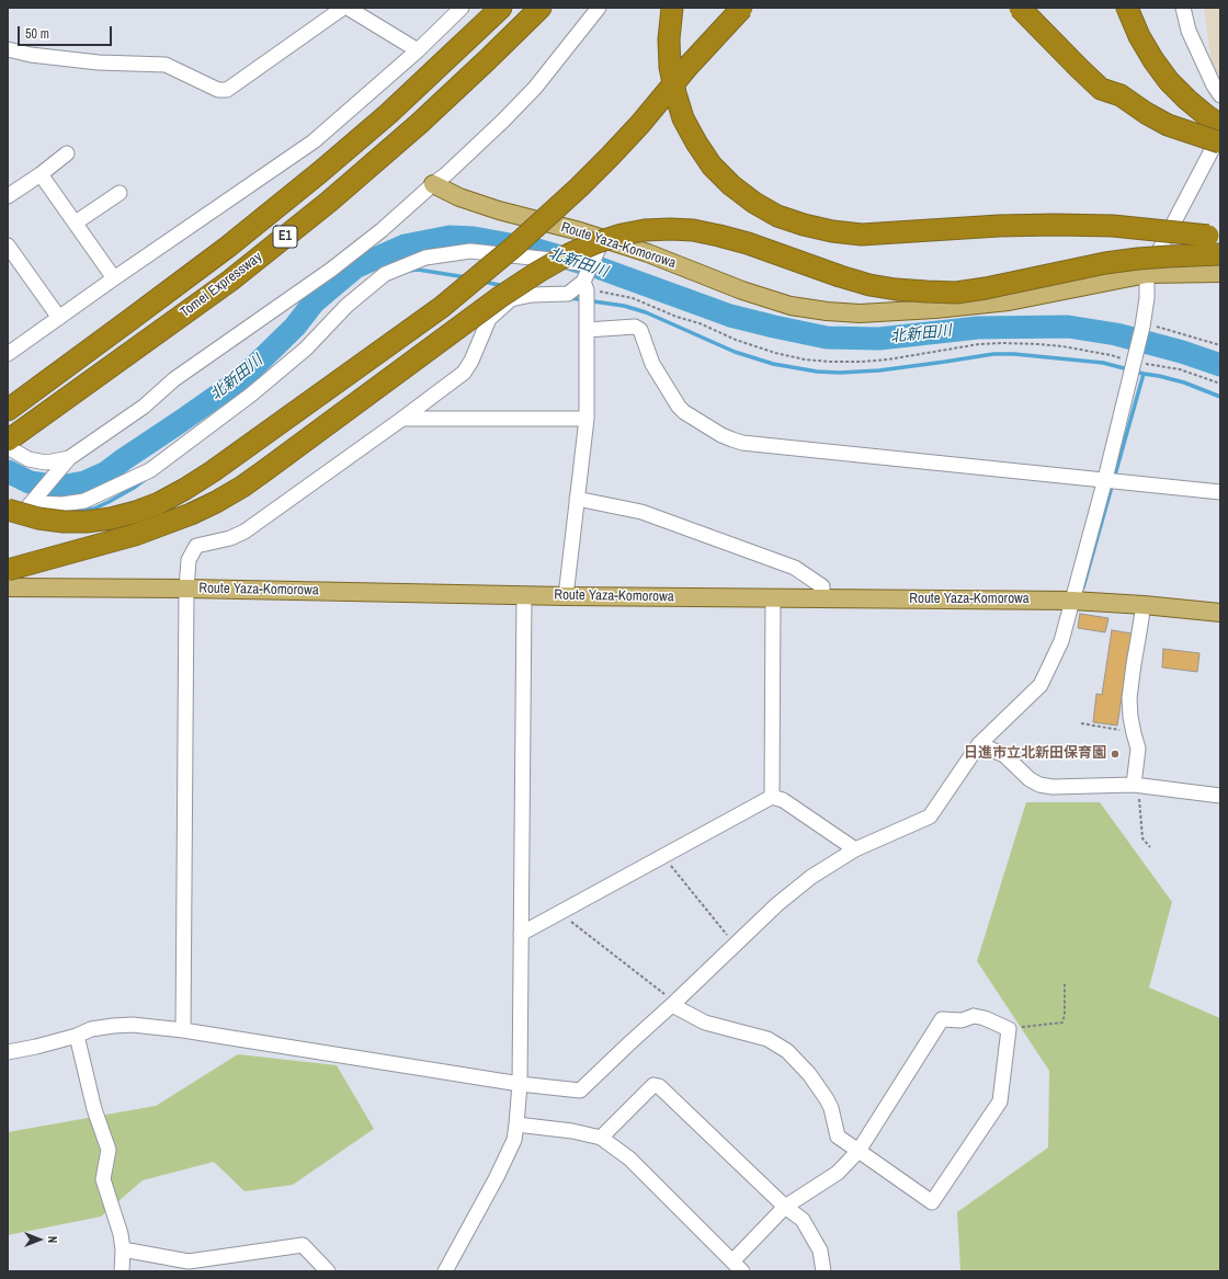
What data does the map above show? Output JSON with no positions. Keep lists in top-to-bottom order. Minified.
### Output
{"streets":{"highway":["E1","Tomei Expressway"],"main road":["Route Yaza-Komorowa"]},"water":["北新田川"],"places":["日進市立北新田保育園"],"scale_bar":"50 m","north":"right"}
